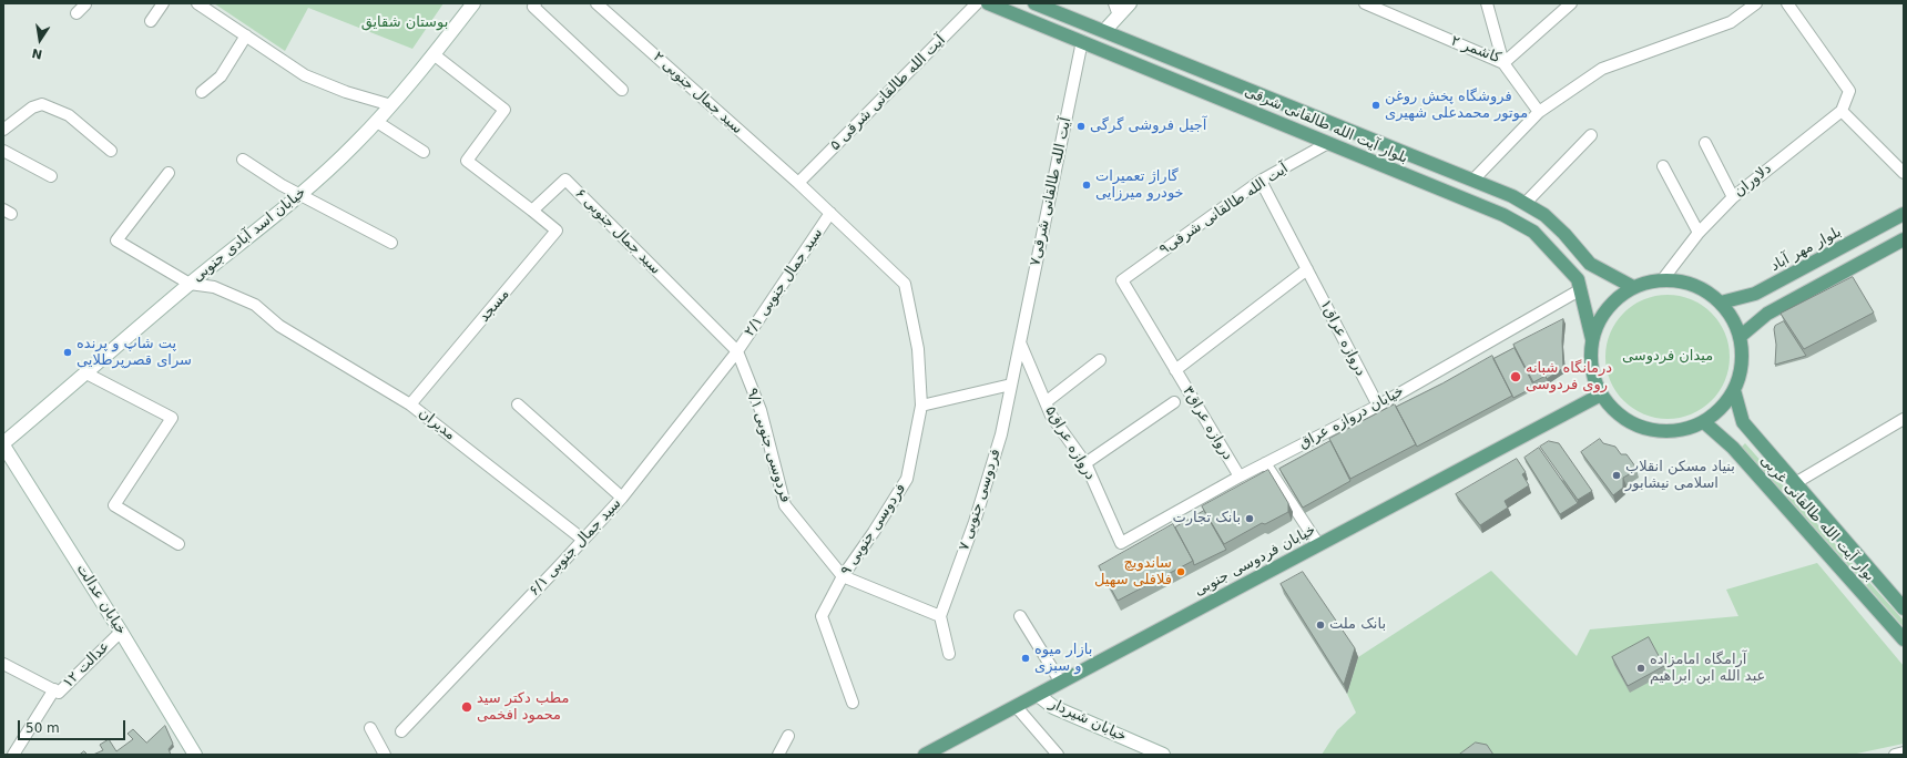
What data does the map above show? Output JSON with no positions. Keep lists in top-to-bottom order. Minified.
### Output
{"streets":{"main road":["بلوار آیت الله طالقانی شرقی","خیابان اسد آبادی جنوبی","بلوار مهر آباد","بوار آیت الله طالقانی غربی","خیابان فردوسی جنوبی","خیابان عدالت","خیابان شیردار"],"street":["کاشمر ۲","سید جمال جنوبی ۲","آیت الله طالقانی شرقی ۵","دلاوران","آیت الله طالقانی شرقی۷","آیت الله طالقانی شرقی۹","سید جمال جنوبی ۶","سید جمال جنوبی ۲/۱","مسجد","دروازه عراق۱","خیابان دروازه عراق","دروازه عراق۳","مدیران","دروازه عراق۵","فردوسی جنوبی ۹/۱","فردوسی جنوبی ۷","فردوسی جنوبی ۹","سید جمال جنوبی ۶/۱","عدالت ۱۲"]},"crossings":[["سید جمال جنوبی ۲","آیت الله طالقانی شرقی ۵"],["سید جمال جنوبی ۲","فردوسی جنوبی ۹"],["آیت الله طالقانی شرقی ۵","فردوسی جنوبی ۹"],["بلوار آیت الله طالقانی شرقی","دلاوران"],["بلوار آیت الله طالقانی شرقی","آیت الله طالقانی شرقی۷"],["بلوار آیت الله طالقانی شرقی","آیت الله طالقانی شرقی۹"],["بلوار آیت الله طالقانی شرقی","بلوار مهر آباد"],["بلوار آیت الله طالقانی شرقی","خیابان دروازه عراق"],["بلوار آیت الله طالقانی شرقی","بوار آیت الله طالقانی غربی"],["بلوار آیت الله طالقانی شرقی","خیابان فردوسی جنوبی"],["دلاوران","بلوار مهر آباد"],["دلاوران","بوار آیت الله طالقانی غربی"],["دلاوران","خیابان فردوسی جنوبی"],["آیت الله طالقانی شرقی۷","دروازه عراق۵"],["آیت الله طالقانی شرقی۷","فردوسی جنوبی ۷"],["آیت الله طالقانی شرقی۹","دروازه عراق۱"],["آیت الله طالقانی شرقی۹","دروازه عراق۳"],["سید جمال جنوبی ۶","سید جمال جنوبی ۲/۱"],["سید جمال جنوبی ۶","مسجد"],["سید جمال جنوبی ۶","فردوسی جنوبی ۹/۱"],["سید جمال جنوبی ۶","سید جمال جنوبی ۶/۱"],["خیابان اسد آبادی جنوبی","مدیران"],["خیابان اسد آبادی جنوبی","خیابان عدالت"],["بلوار مهر آباد","بوار آیت الله طالقانی غربی"],["بلوار مهر آباد","خیابان فردوسی جنوبی"],["سید جمال جنوبی ۲/۱","فردوسی جنوبی ۹/۱"],["سید جمال جنوبی ۲/۱","فردوسی جنوبی ۹"],["سید جمال جنوبی ۲/۱","سید جمال جنوبی ۶/۱"],["مسجد","مدیران"],["دروازه عراق۱","خیابان دروازه عراق"],["خیابان دروازه عراق","دروازه عراق۳"],["خیابان دروازه عراق","دروازه عراق۵"],["مدیران","سید جمال جنوبی ۶/۱"],["دروازه عراق۵","فردوسی جنوبی ۷"],["فردوسی جنوبی ۹/۱","فردوسی جنوبی ۹"],["فردوسی جنوبی ۹/۱","سید جمال جنوبی ۶/۱"],["بوار آیت الله طالقانی غربی","خیابان فردوسی جنوبی"],["خیابان فردوسی جنوبی","خیابان شیردار"],["خیابان عدالت","عدالت ۱۲"]],"parks":["بوستان شقایق","میدان فردوسی"],"places":["فروشگاه پخش روغن موتور محمدعلی شهیری","آجیل فروشی گرگی","گاراژ تعمیرات خودرو میرزایی","پت شاپ و پرنده سرای قصرپرطلایی","درمانگاه شبانه روی فردوسی","بنیاد مسکن انقلاب اسلامی نیشابور","بانک تجارت","ساندویچ فلافلی سهیل","بانک ملت","بازار میوه و سبزی","آرامگاه امامزاده عبد الله ابن ابراهیم","مطب دکتر سید محمود افخمی"],"scale_bar":"50 m","north":"bottom"}
